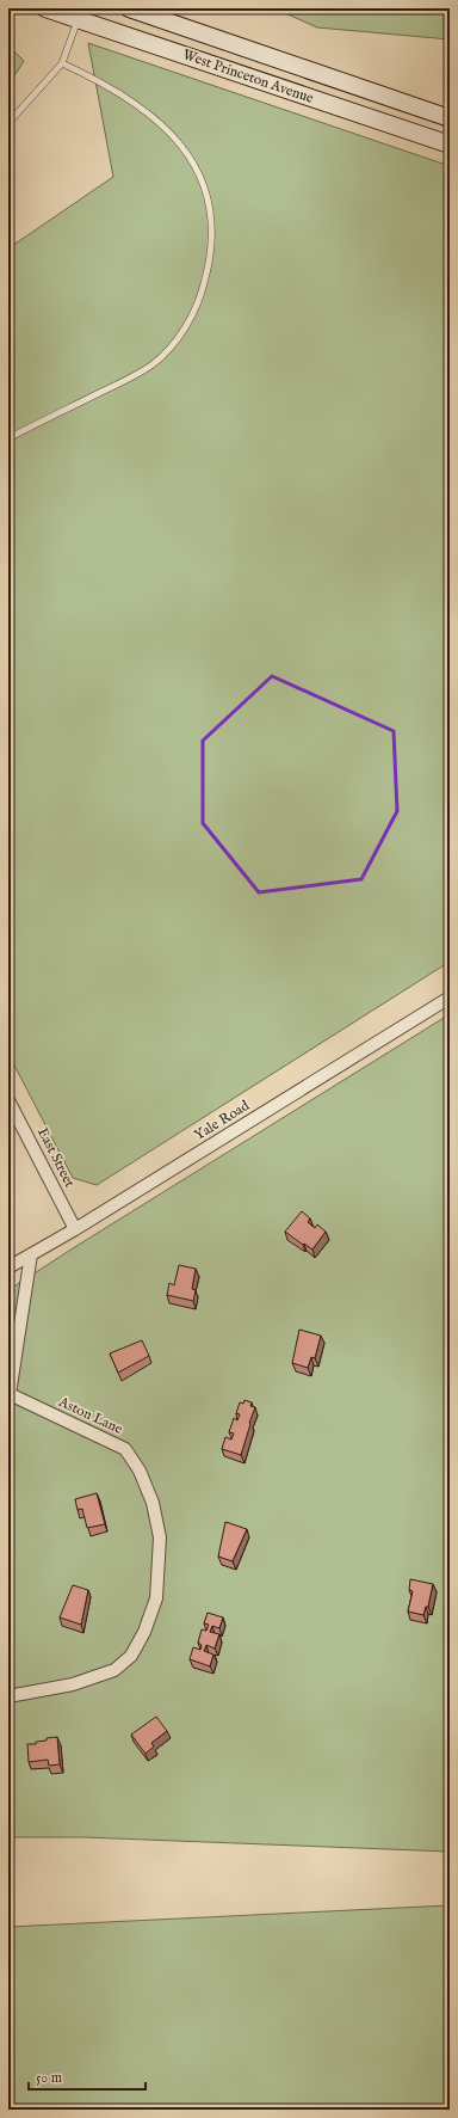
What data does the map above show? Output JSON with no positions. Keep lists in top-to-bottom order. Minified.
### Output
{"streets":{"street":["West Princeton Avenue","Yale Road","East Street","Aston Lane"]},"crossings":[["Yale Road","East Street"],["Yale Road","Aston Lane"]],"scale_bar":"50 m"}
